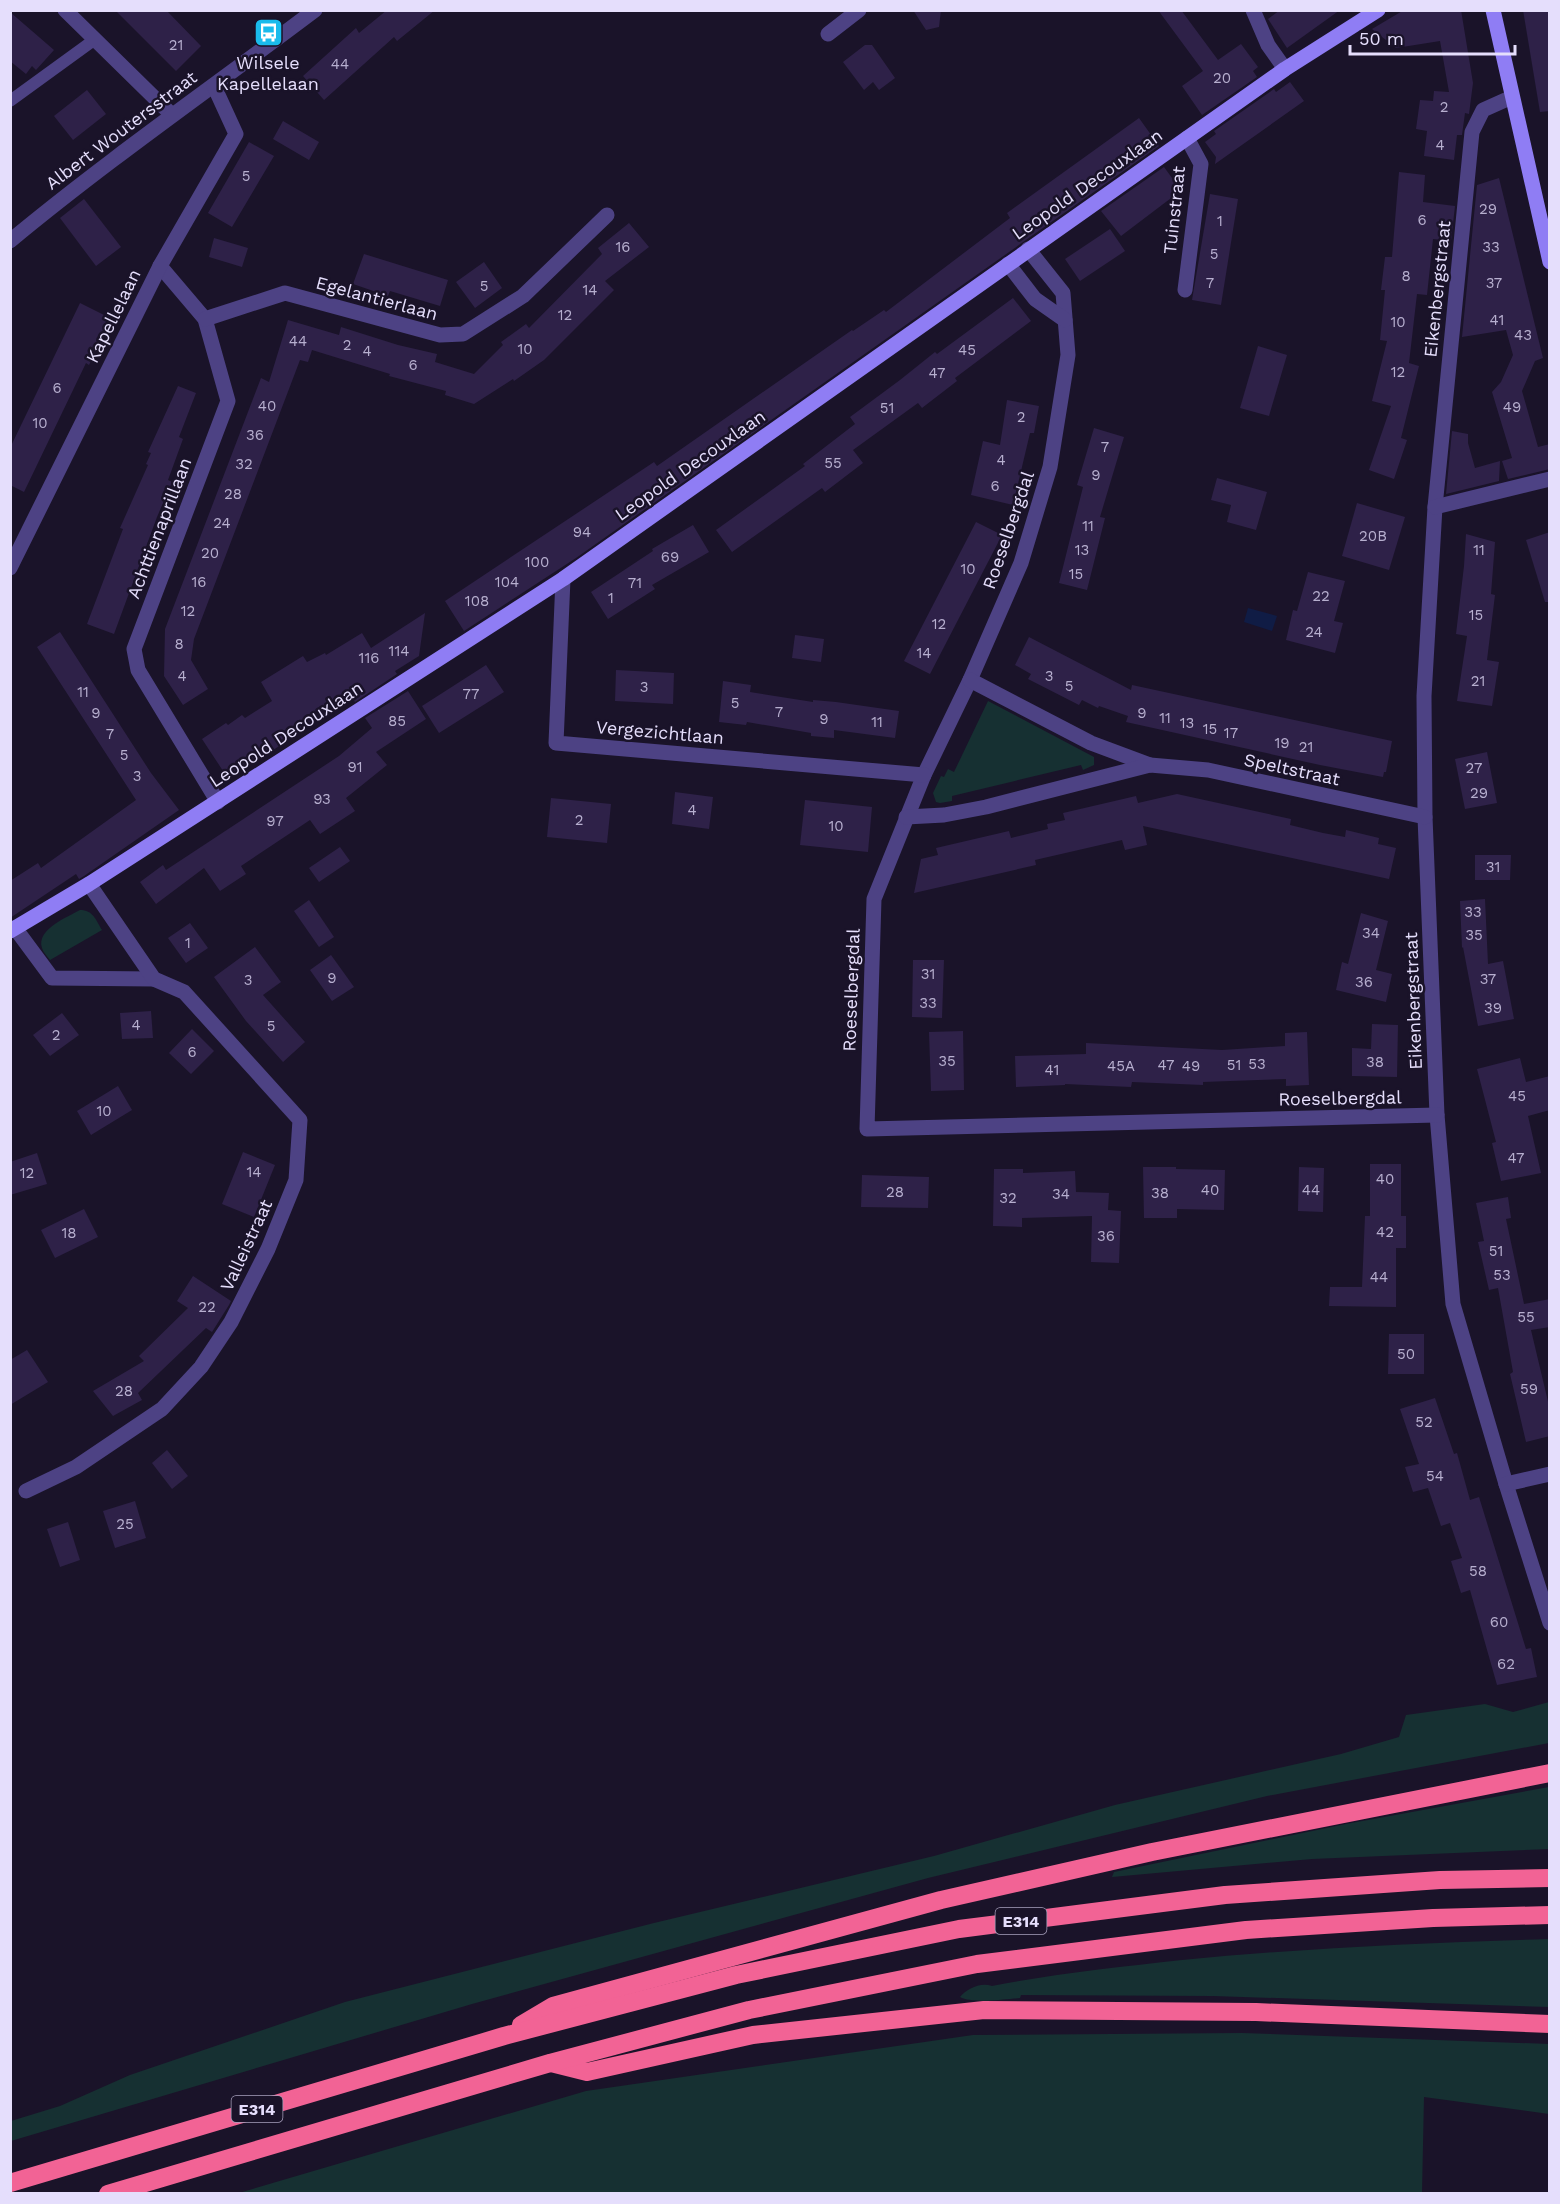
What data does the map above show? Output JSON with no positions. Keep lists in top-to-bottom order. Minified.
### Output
{"streets":{"highway":["E314"],"street":["Albert Woutersstraat","Leopold Decouxlaan","Tuinstraat","Eikenbergstraat","Egelantierlaan","Kapellelaan","Achttienaprillaan","Roeselbergdal","Vergezichtlaan","Speltstraat","Valleistraat"]},"crossings":[["Albert Woutersstraat","Kapellelaan"],["Leopold Decouxlaan","Tuinstraat"],["Leopold Decouxlaan","Achttienaprillaan"],["Leopold Decouxlaan","Roeselbergdal"],["Leopold Decouxlaan","Vergezichtlaan"],["Leopold Decouxlaan","Valleistraat"],["Eikenbergstraat","Roeselbergdal"],["Eikenbergstraat","Speltstraat"],["Egelantierlaan","Achttienaprillaan"],["Kapellelaan","Achttienaprillaan"],["Roeselbergdal","Vergezichtlaan"],["Roeselbergdal","Speltstraat"]],"places":{"bus stop":["Wilsele Kapellelaan"]},"house_numbers":["21","44","20","2","4","5","29","6","1","16","33","5","8","7","37","5","14","12","41","10","43","44","2","10","45","4","6","12","47","6","40","49","51","2","10","36","7","4","55","32","9","6","28","24","11","94","20B","13","11","20","69","100","10","15","16","104","71","22","1","108","12","15","12","24","8","114","14","116","4","3","21","5","3","11","77","5","7","9","9","11","9","85","11","13","15","17","7","19","21","5","91","27","3","29","93","4","2","97","10","31","33","34","35","1","31","9","37","3","36","33","39","4","5","2","6","35","38","53","47","51","45A","49","41","45","10","47","14","12","40","40","44","28","38","34","32","42","18","36","51","53","44","22","55","50","59","28","52","54","25","58","60","62"],"scale_bar":"50 m"}
